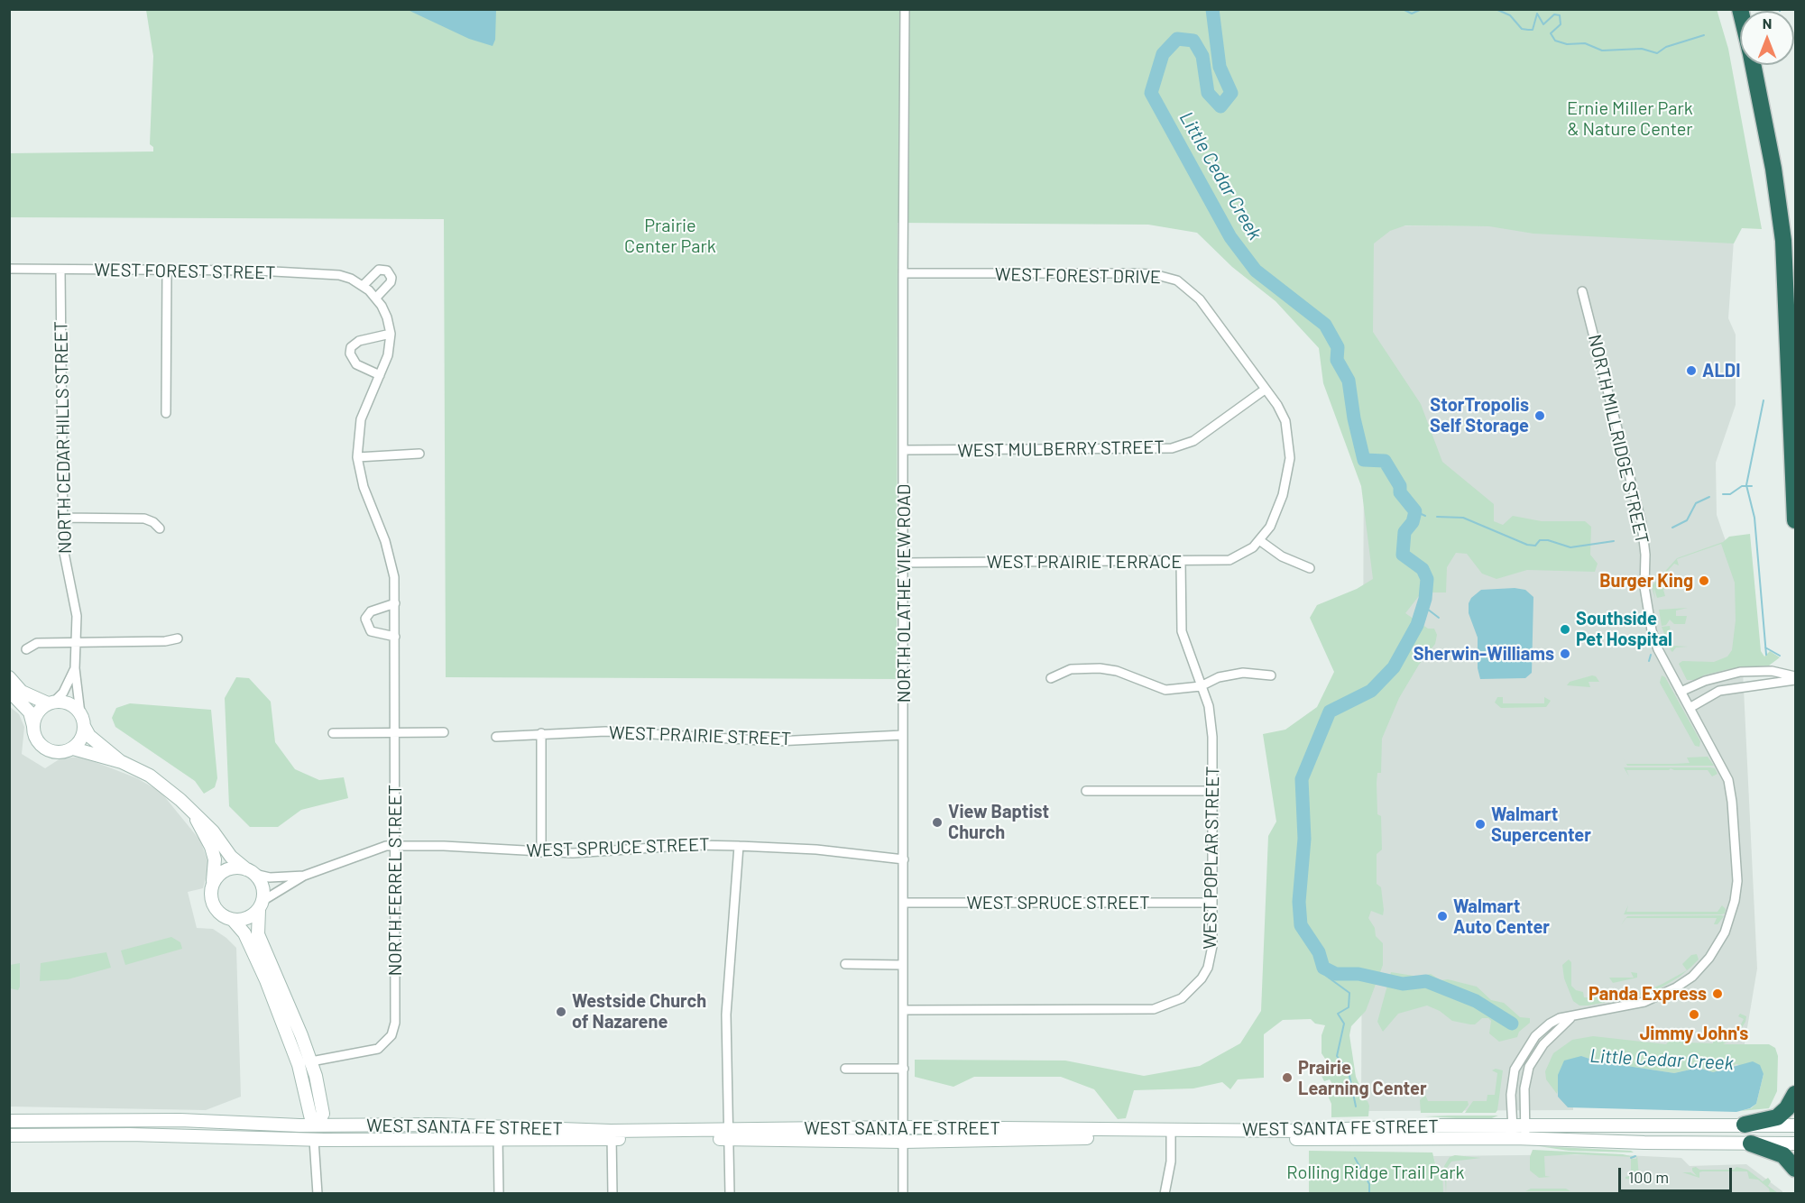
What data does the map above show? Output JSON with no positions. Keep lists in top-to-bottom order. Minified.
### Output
{"streets":{"street":["WEST FOREST STREET","WEST FOREST DRIVE","NORTH CEDAR HILLS STREET","NORTH MILLRIDGE STREET","WEST MULBERRY STREET","WEST PRAIRIE TERRACE","NORTH OLATHE VIEW ROAD","WEST PRAIRIE STREET","WEST SPRUCE STREET","WEST POPLAR STREET","NORTH FERREL STREET","WEST SANTA FE STREET"]},"crossings":[["WEST FOREST STREET","NORTH CEDAR HILLS STREET"],["WEST FOREST STREET","NORTH FERREL STREET"],["WEST FOREST DRIVE","WEST MULBERRY STREET"],["WEST FOREST DRIVE","WEST PRAIRIE TERRACE"],["WEST FOREST DRIVE","NORTH OLATHE VIEW ROAD"],["NORTH MILLRIDGE STREET","WEST SANTA FE STREET"],["WEST MULBERRY STREET","WEST PRAIRIE TERRACE"],["WEST MULBERRY STREET","NORTH OLATHE VIEW ROAD"],["WEST PRAIRIE TERRACE","NORTH OLATHE VIEW ROAD"],["WEST PRAIRIE TERRACE","WEST POPLAR STREET"],["NORTH OLATHE VIEW ROAD","WEST PRAIRIE STREET"],["NORTH OLATHE VIEW ROAD","WEST SPRUCE STREET"],["NORTH OLATHE VIEW ROAD","WEST POPLAR STREET"],["NORTH OLATHE VIEW ROAD","WEST SANTA FE STREET"],["WEST SPRUCE STREET","WEST POPLAR STREET"],["WEST SPRUCE STREET","NORTH FERREL STREET"]],"water":["Little Cedar Creek"],"parks":["Ernie Miller Park & Nature Center","Prairie Center Park","Rolling Ridge Trail Park"],"places":["ALDI","StorTropolis Self Storage","Burger King","Southside Pet Hospital","Sherwin-Williams","View Baptist Church","Walmart Supercenter","Walmart Auto Center","Panda Express","Westside Church of Nazarene","Jimmy John's","Prairie Learning Center"],"scale_bar":"100 m","north":"top"}
